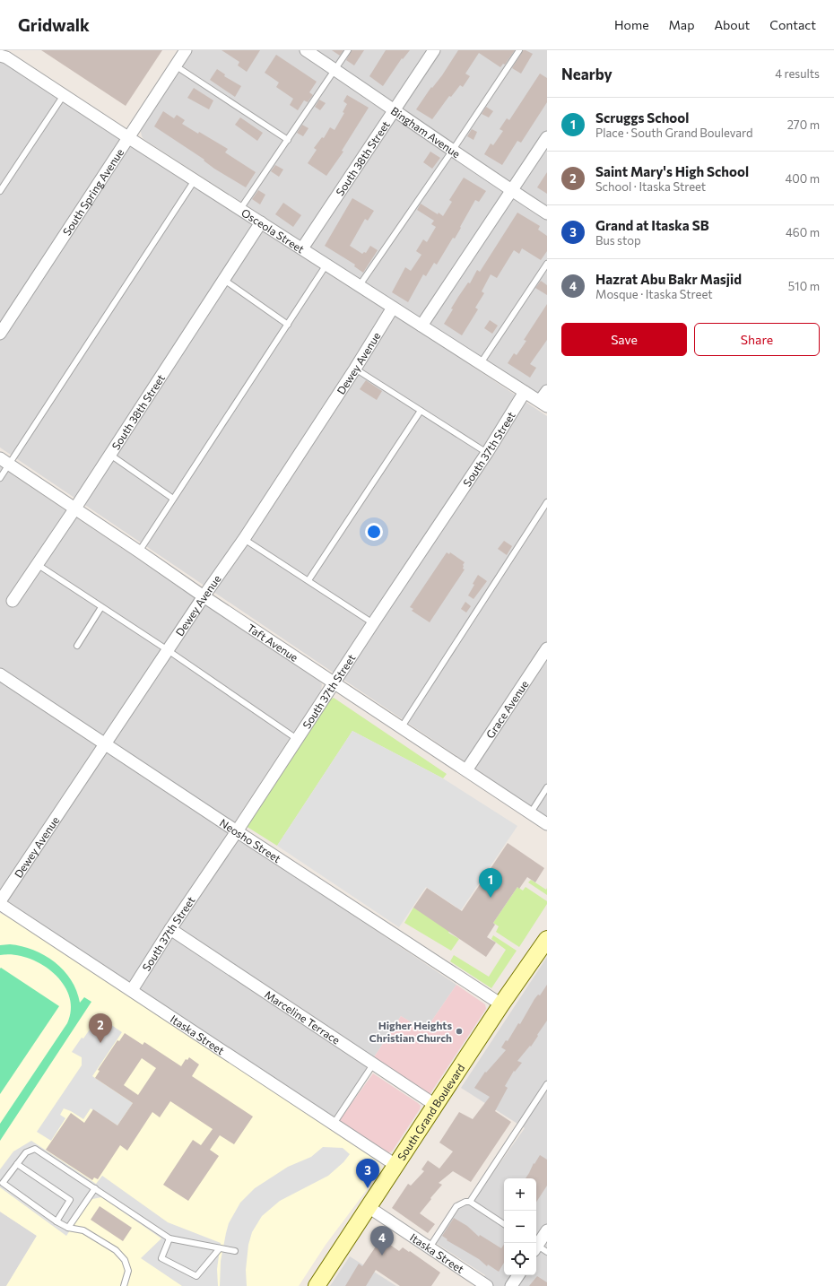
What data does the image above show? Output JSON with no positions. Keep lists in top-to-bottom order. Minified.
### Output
{"streets":{"main road":["South Grand Boulevard"],"street":["Bingham Avenue","South 38th Street","South Spring Avenue","Osceola Street","Dewey Avenue","South 37th Street","Taft Avenue","Grace Avenue","Neosho Street","Marceline Terrace","Itaska Street"]},"crossings":[["Bingham Avenue","South 38th Street"],["South 38th Street","Osceola Street"],["South 38th Street","Taft Avenue"],["South Spring Avenue","Osceola Street"],["Osceola Street","Dewey Avenue"],["Osceola Street","South 37th Street"],["Dewey Avenue","Taft Avenue"],["Dewey Avenue","Neosho Street"],["Dewey Avenue","Itaska Street"],["South 37th Street","Taft Avenue"],["South 37th Street","Neosho Street"],["South 37th Street","Marceline Terrace"],["South 37th Street","Itaska Street"],["Taft Avenue","Grace Avenue"],["Neosho Street","South Grand Boulevard"],["Marceline Terrace","South Grand Boulevard"],["Itaska Street","South Grand Boulevard"]],"places":["Higher Heights Christian Church"],"page":{"header":"Gridwalk","nav":["Home","Map","About","Contact"],"heading":["Nearby","4 results"],"list":[{"mark":"1","name":"Scruggs School","note":"Place · South Grand Boulevard","value":"270 m"},{"mark":"2","name":"Saint Mary's High School","note":"School · Itaska Street","value":"400 m"},{"mark":"3","name":"Grand at Itaska SB","note":"Bus stop","value":"460 m"},{"mark":"4","name":"Hazrat Abu Bakr Masjid","note":"Mosque · Itaska Street","value":"510 m"}],"buttons":["Save","Share"],"pins":["1","2","3","4"],"map_buttons":["+","−"]}}
